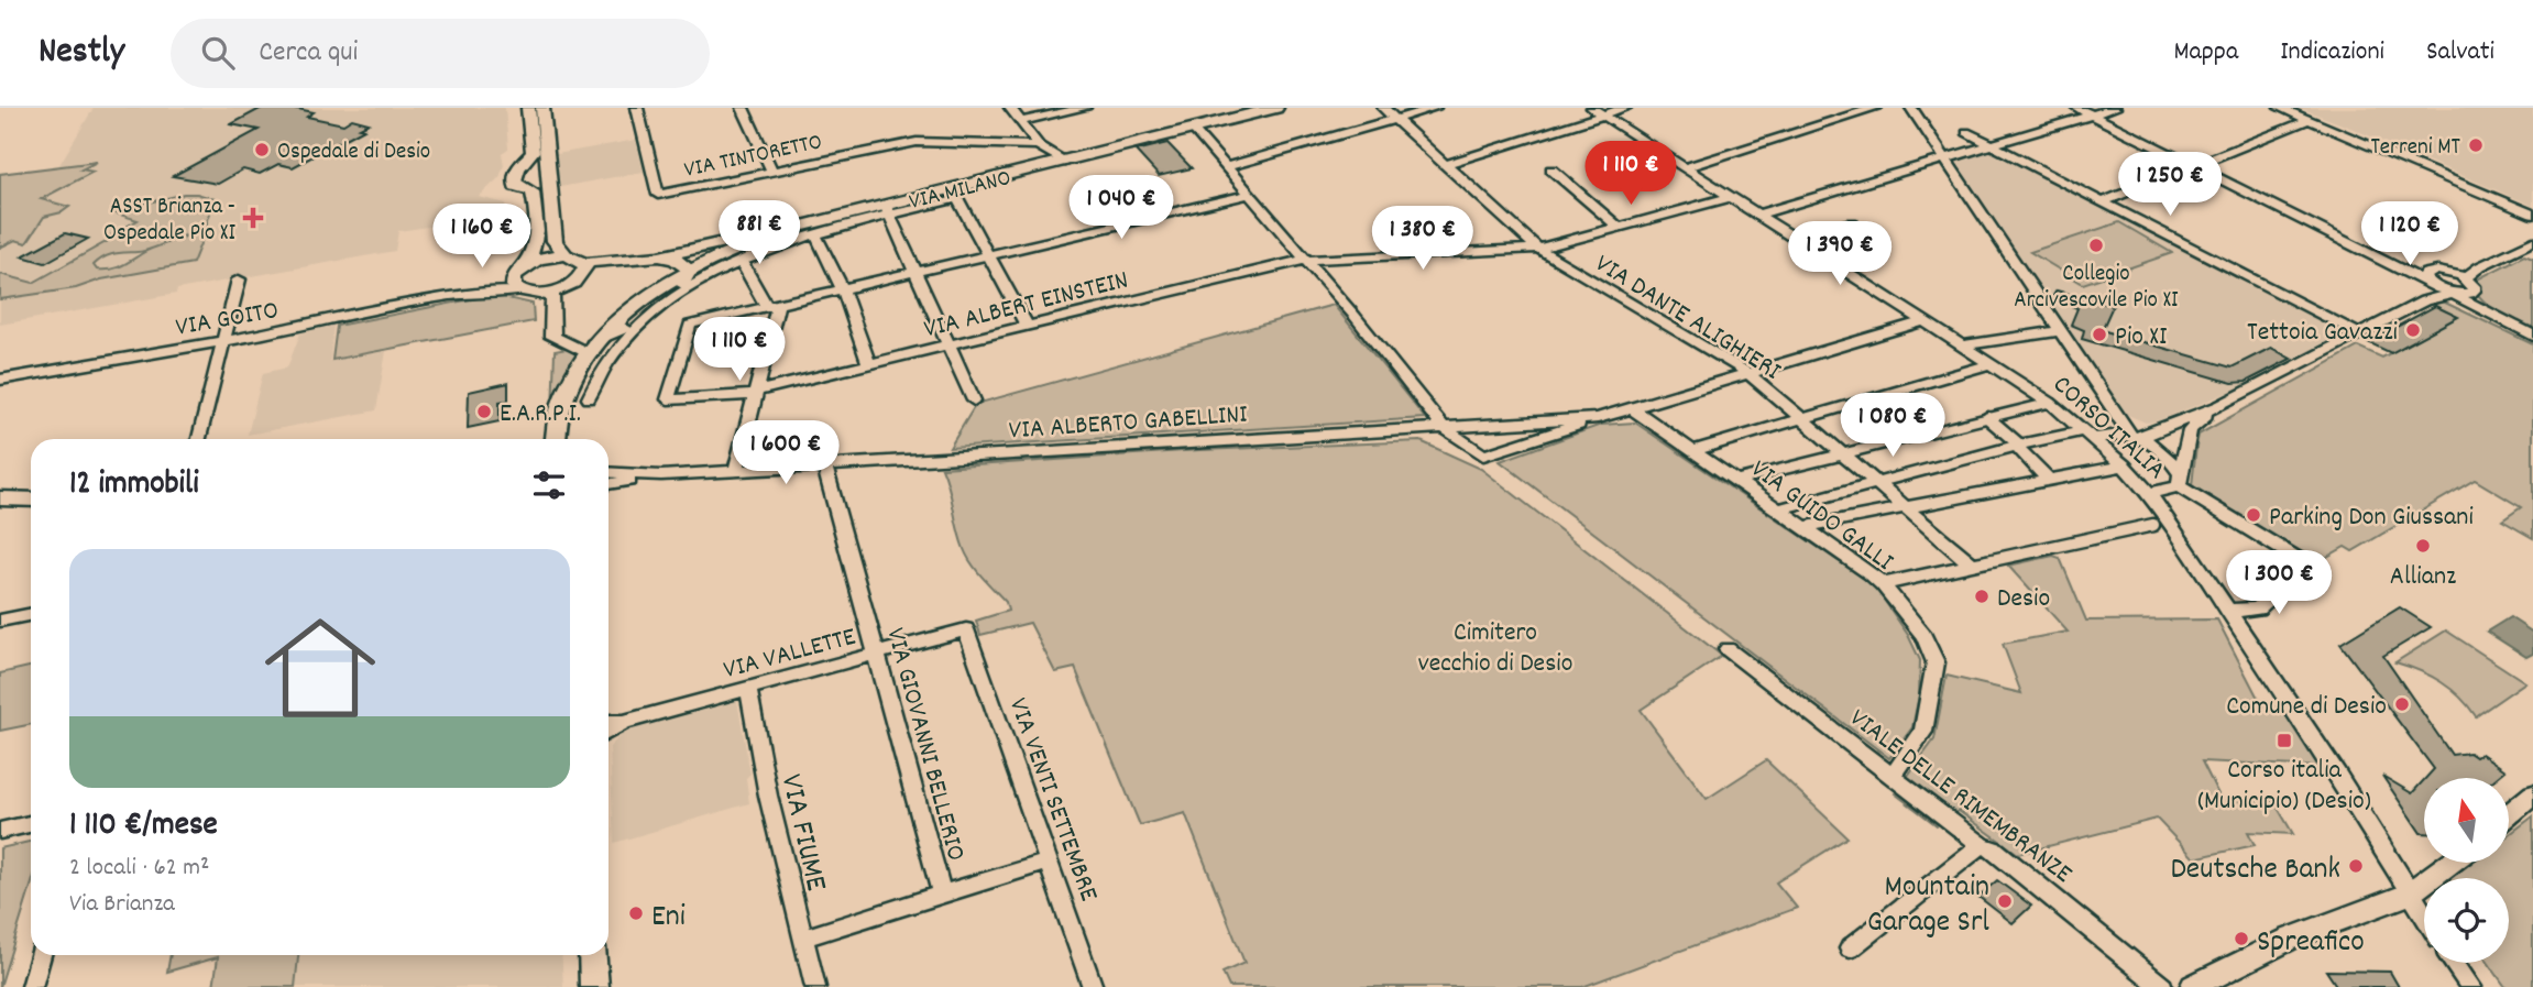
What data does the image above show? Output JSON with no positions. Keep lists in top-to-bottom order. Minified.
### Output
{"streets":{"main road":["VIA MILANO"],"street":["VIA TINTORETTO","VIA ALBERT EINSTEIN","VIA DANTE ALIGHIERI","VIA GOITO","VIA ALBERTO GABELLINI","CORSO ITALIA","VIA GUIDO GALLI","VIA VALLETTE","VIA GIOVANNI BELLERIO","VIALE DELLE RIMEMBRANZE","VIA VENTI SETTEMBRE","VIA FIUME"]},"crossings":[["VIA ALBERT EINSTEIN","VIA DANTE ALIGHIERI"],["VIA ALBERT EINSTEIN","CORSO ITALIA"],["VIA DANTE ALIGHIERI","VIA ALBERTO GABELLINI"],["VIA ALBERTO GABELLINI","CORSO ITALIA"],["VIA ALBERTO GABELLINI","VIA GUIDO GALLI"],["VIA ALBERTO GABELLINI","VIA GIOVANNI BELLERIO"],["VIA GUIDO GALLI","VIALE DELLE RIMEMBRANZE"],["VIA VALLETTE","VIA GIOVANNI BELLERIO"],["VIA VALLETTE","VIA VENTI SETTEMBRE"],["VIA VALLETTE","VIA FIUME"],["VIA GIOVANNI BELLERIO","VIA FIUME"]],"parks":["Cimitero vecchio di Desio"],"places":{"other":["Terreni MT","Ospedale di Desio","Collegio Arcivescovile Pio XI","Tettoia Gavazzi","Pio XI","E.A.R.P.I.","Parking Don Giussani","Allianz","Desio","Comune di Desio","Deutsche Bank","Mountain Garage Srl","Eni","Spreafico"],"health":["ASST Brianza - Ospedale Pio XI"],"transit":["Corso italia (Municipio) (Desio)"]},"north":"top","page":{"header":"Nestly","search":"Cerca qui","nav":["Mappa","Indicazioni","Salvati"],"price":["1 110 €","1 250 €","1 040 €","881 €","1 120 €","1 160 €","1 380 €","1 390 €","1 110 €","1 080 €","1 600 €","1 300 €"],"heading":"12 immobili","list":[{"name":"1 110 €/mese","note":"2 locali · 62 m² · Via Brianza"}]}}
